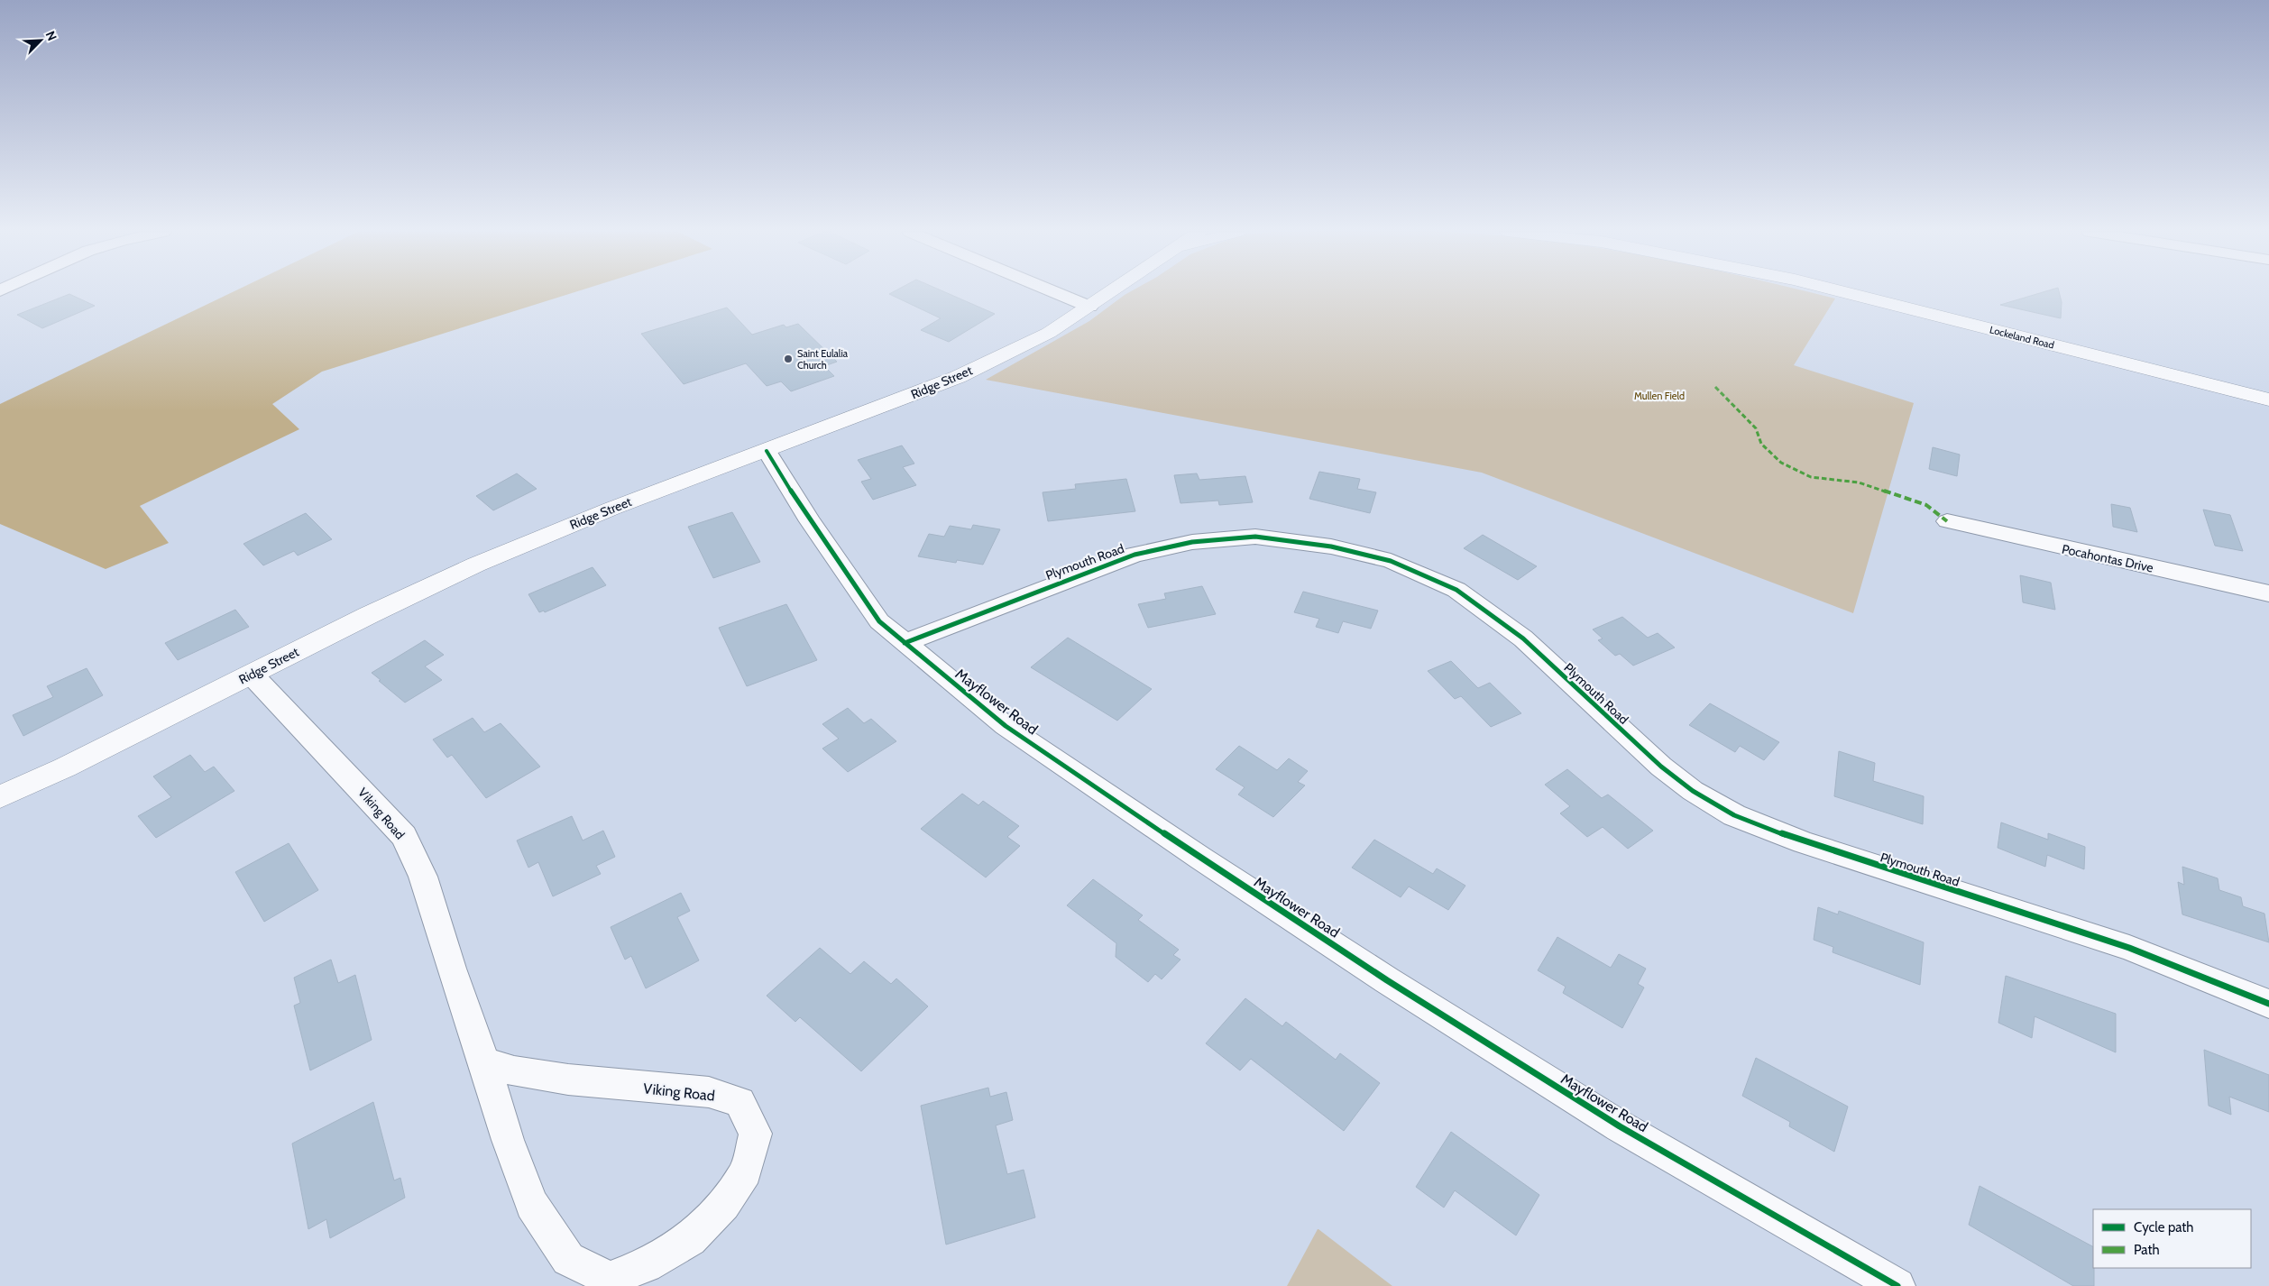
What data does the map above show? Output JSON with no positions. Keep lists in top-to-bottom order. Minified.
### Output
{"streets":{"main road":["Lockeland Road","Ridge Street"],"street":["Pocahontas Drive","Plymouth Road","Mayflower Road","Viking Road"]},"crossings":[["Ridge Street","Mayflower Road"],["Ridge Street","Viking Road"],["Plymouth Road","Mayflower Road"]],"parks":["Mullen Field"],"places":["Saint Eulalia Church"],"legend":["Cycle path","Path"],"north":"top right"}
